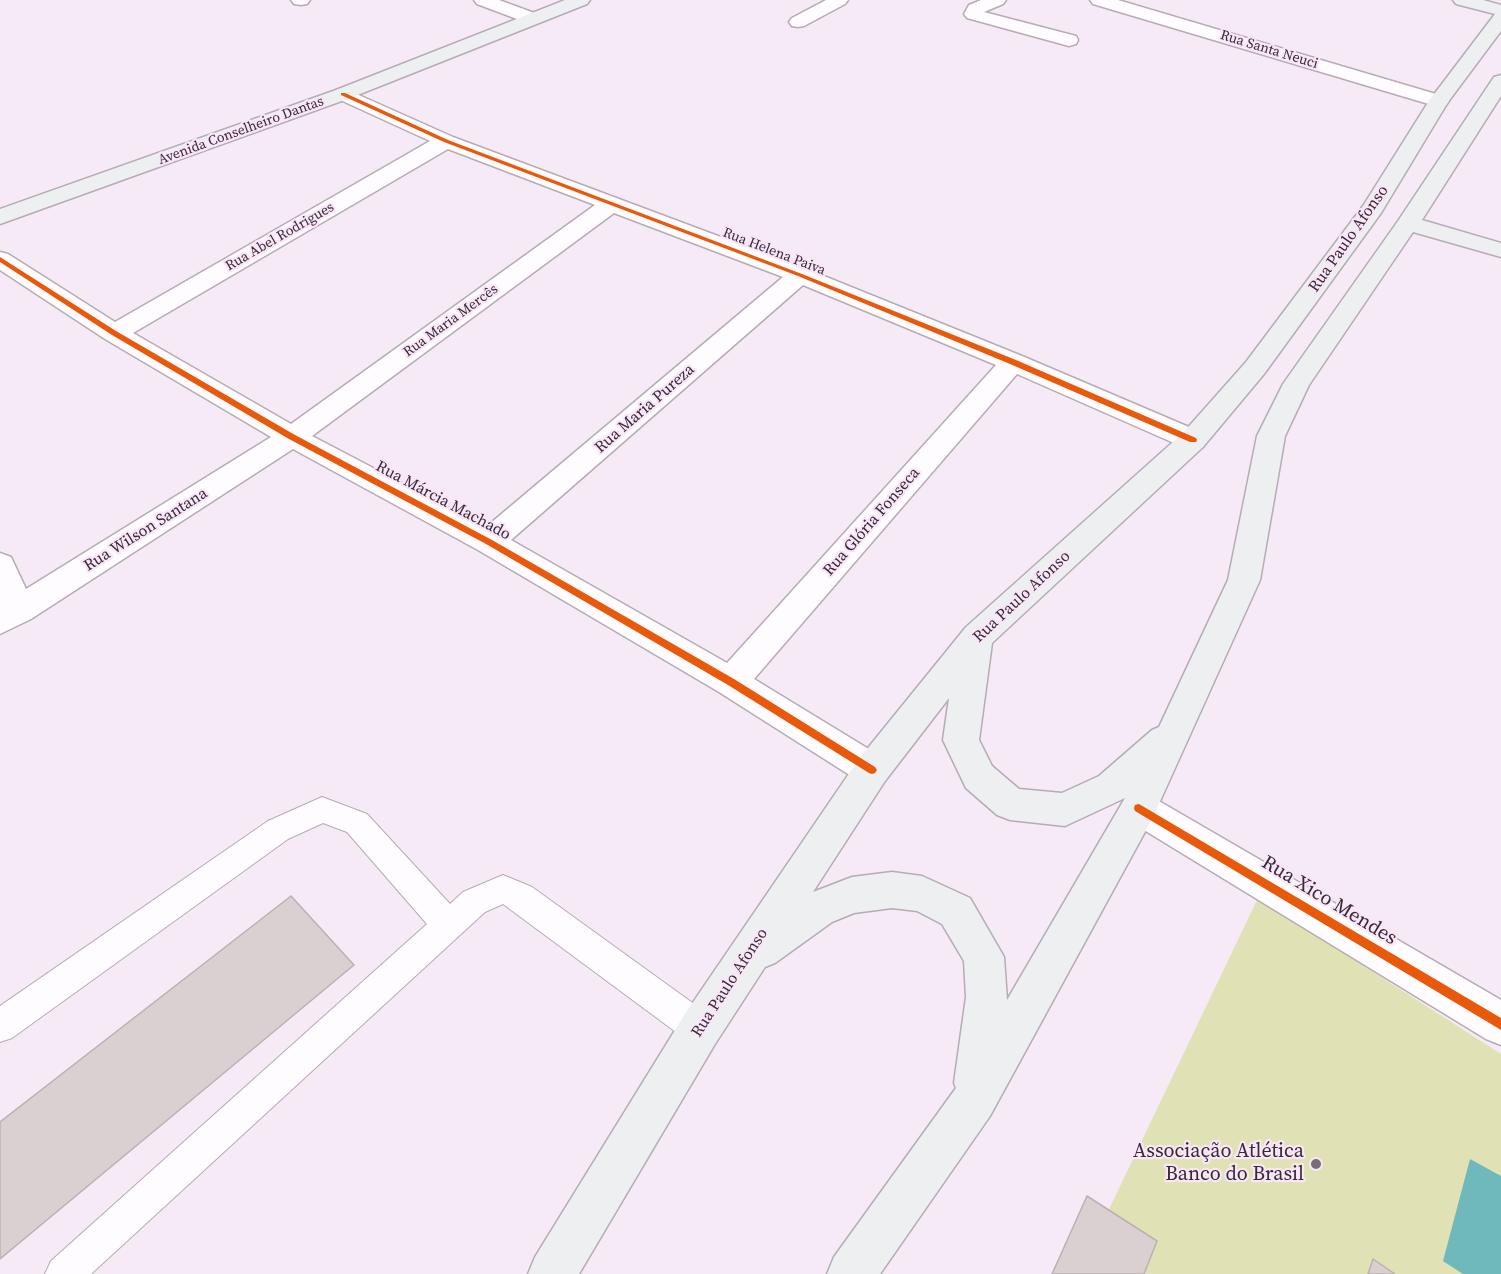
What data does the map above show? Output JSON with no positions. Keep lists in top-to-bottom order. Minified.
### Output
{"streets":{"main road":["Avenida Conselheiro Dantas","Rua Paulo Afonso"],"street":["Rua Santa Neuci","Rua Abel Rodrigues","Rua Helena Paiva","Rua Maria Mercês","Rua Maria Pureza","Rua Márcia Machado","Rua Glória Fonseca","Rua Wilson Santana","Rua Xico Mendes"]},"crossings":[["Rua Santa Neuci","Rua Paulo Afonso"],["Avenida Conselheiro Dantas","Rua Helena Paiva"],["Rua Abel Rodrigues","Rua Helena Paiva"],["Rua Abel Rodrigues","Rua Márcia Machado"],["Rua Paulo Afonso","Rua Helena Paiva"],["Rua Paulo Afonso","Rua Márcia Machado"],["Rua Helena Paiva","Rua Maria Mercês"],["Rua Helena Paiva","Rua Maria Pureza"],["Rua Helena Paiva","Rua Glória Fonseca"],["Rua Maria Mercês","Rua Márcia Machado"],["Rua Maria Mercês","Rua Wilson Santana"],["Rua Maria Pureza","Rua Márcia Machado"],["Rua Márcia Machado","Rua Glória Fonseca"],["Rua Márcia Machado","Rua Wilson Santana"]],"places":["Associação Atlética Banco do Brasil"]}
